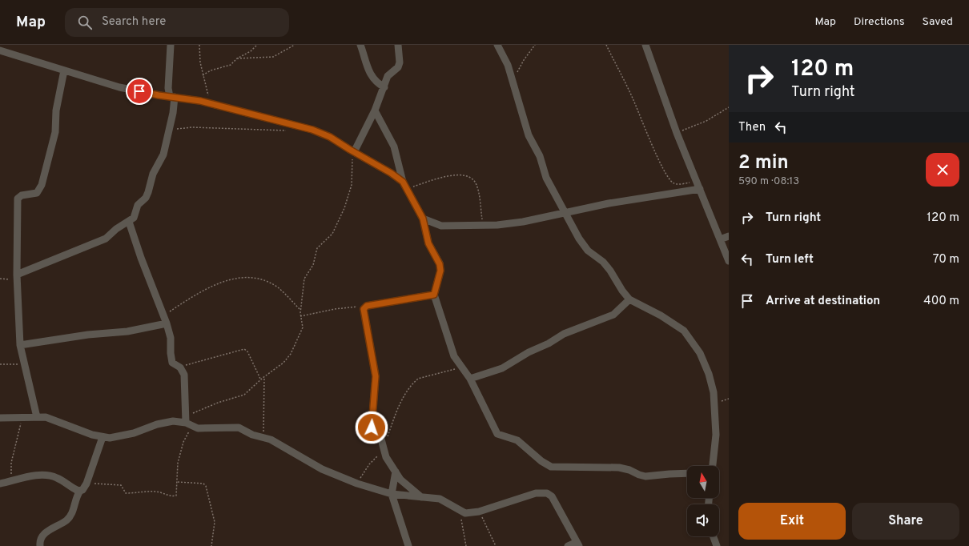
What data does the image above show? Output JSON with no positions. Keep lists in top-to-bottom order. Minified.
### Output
{"north":"top","page":{"header":"Map","search":"Search here","nav":["Map","Directions","Saved"],"turn":["120 m","Turn right"],"then":"Then","heading":["2 min","590 m · 08:13"],"list":[{"name":"Turn right","value":"120 m"},{"name":"Turn left","value":"70 m"},{"name":"Arrive at destination","value":"400 m"}],"buttons":["Exit","Share"]}}
